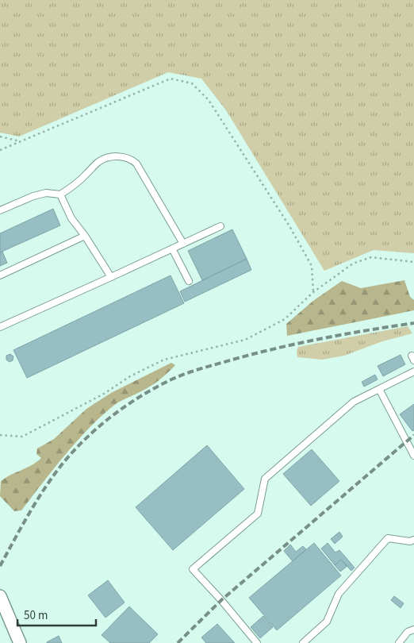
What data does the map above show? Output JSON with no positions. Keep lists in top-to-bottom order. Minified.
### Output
{"scale_bar":"50 m"}
